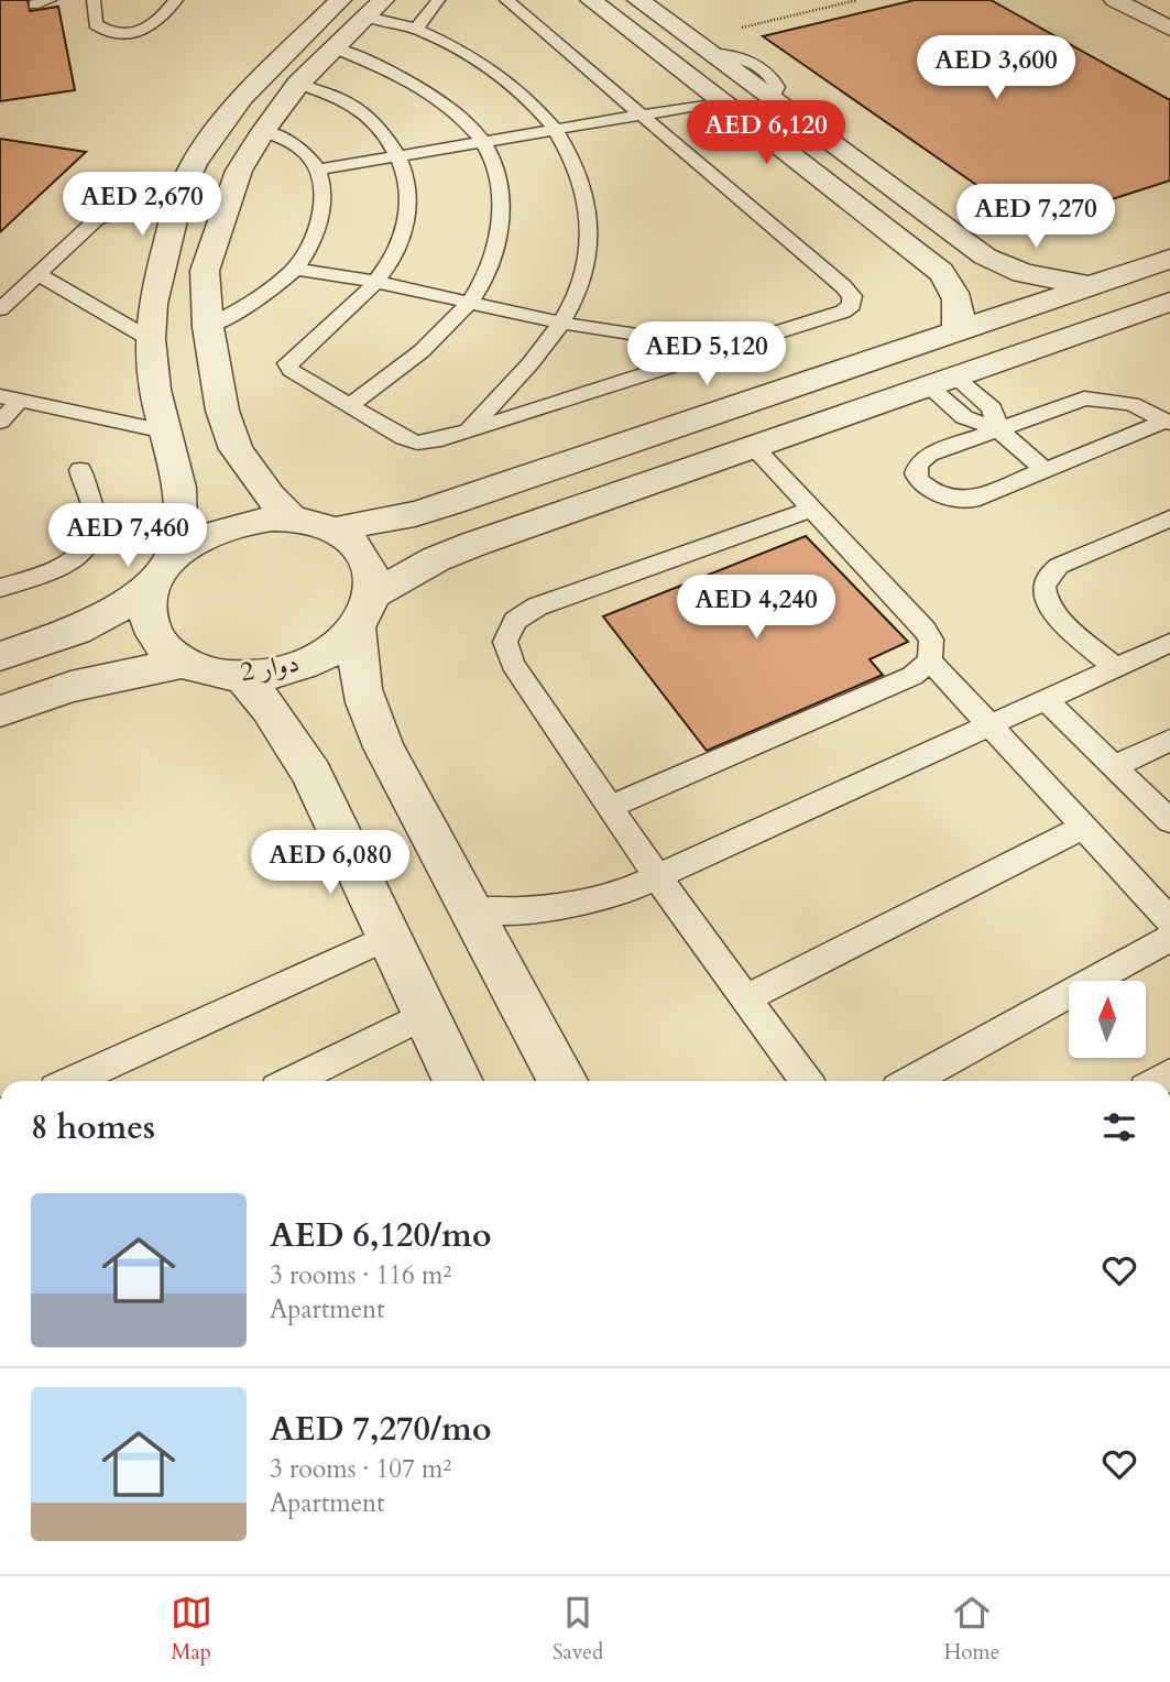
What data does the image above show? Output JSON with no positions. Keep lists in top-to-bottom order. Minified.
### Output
{"streets":{"street":["دوار 2"]},"north":"top","page":{"price":["AED 3,600","AED 6,120","AED 2,670","AED 7,270","AED 5,120","AED 7,460","AED 4,240","AED 6,080"],"heading":"8 homes","list":[{"name":"AED 6,120/mo","note":"3 rooms · 116 m² · Apartment"},{"name":"AED 7,270/mo","note":"3 rooms · 107 m² · Apartment"}],"tabs":["Map","Saved","Home"]}}
